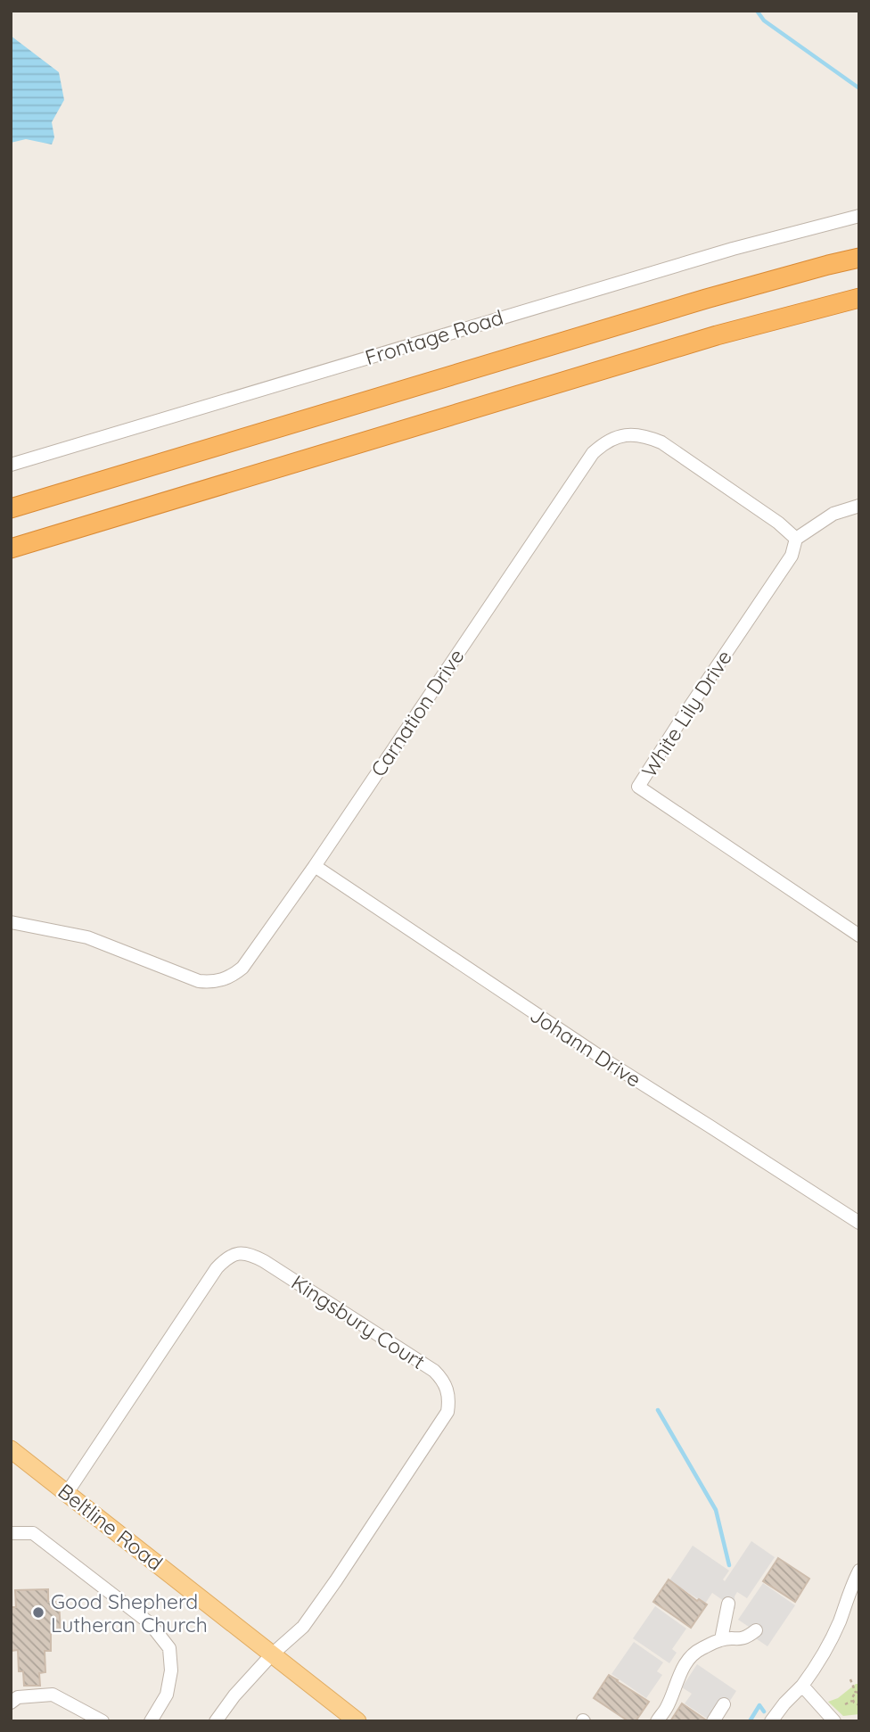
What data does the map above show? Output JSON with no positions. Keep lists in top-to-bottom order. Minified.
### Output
{"streets":{"main road":["Beltline Road"],"street":["Frontage Road","Carnation Drive","White Lily Drive","Johann Drive","Kingsbury Court"]},"crossings":[["Carnation Drive","White Lily Drive"],["Carnation Drive","Johann Drive"],["Kingsbury Court","Beltline Road"]],"places":["Good Shepherd Lutheran Church"]}
